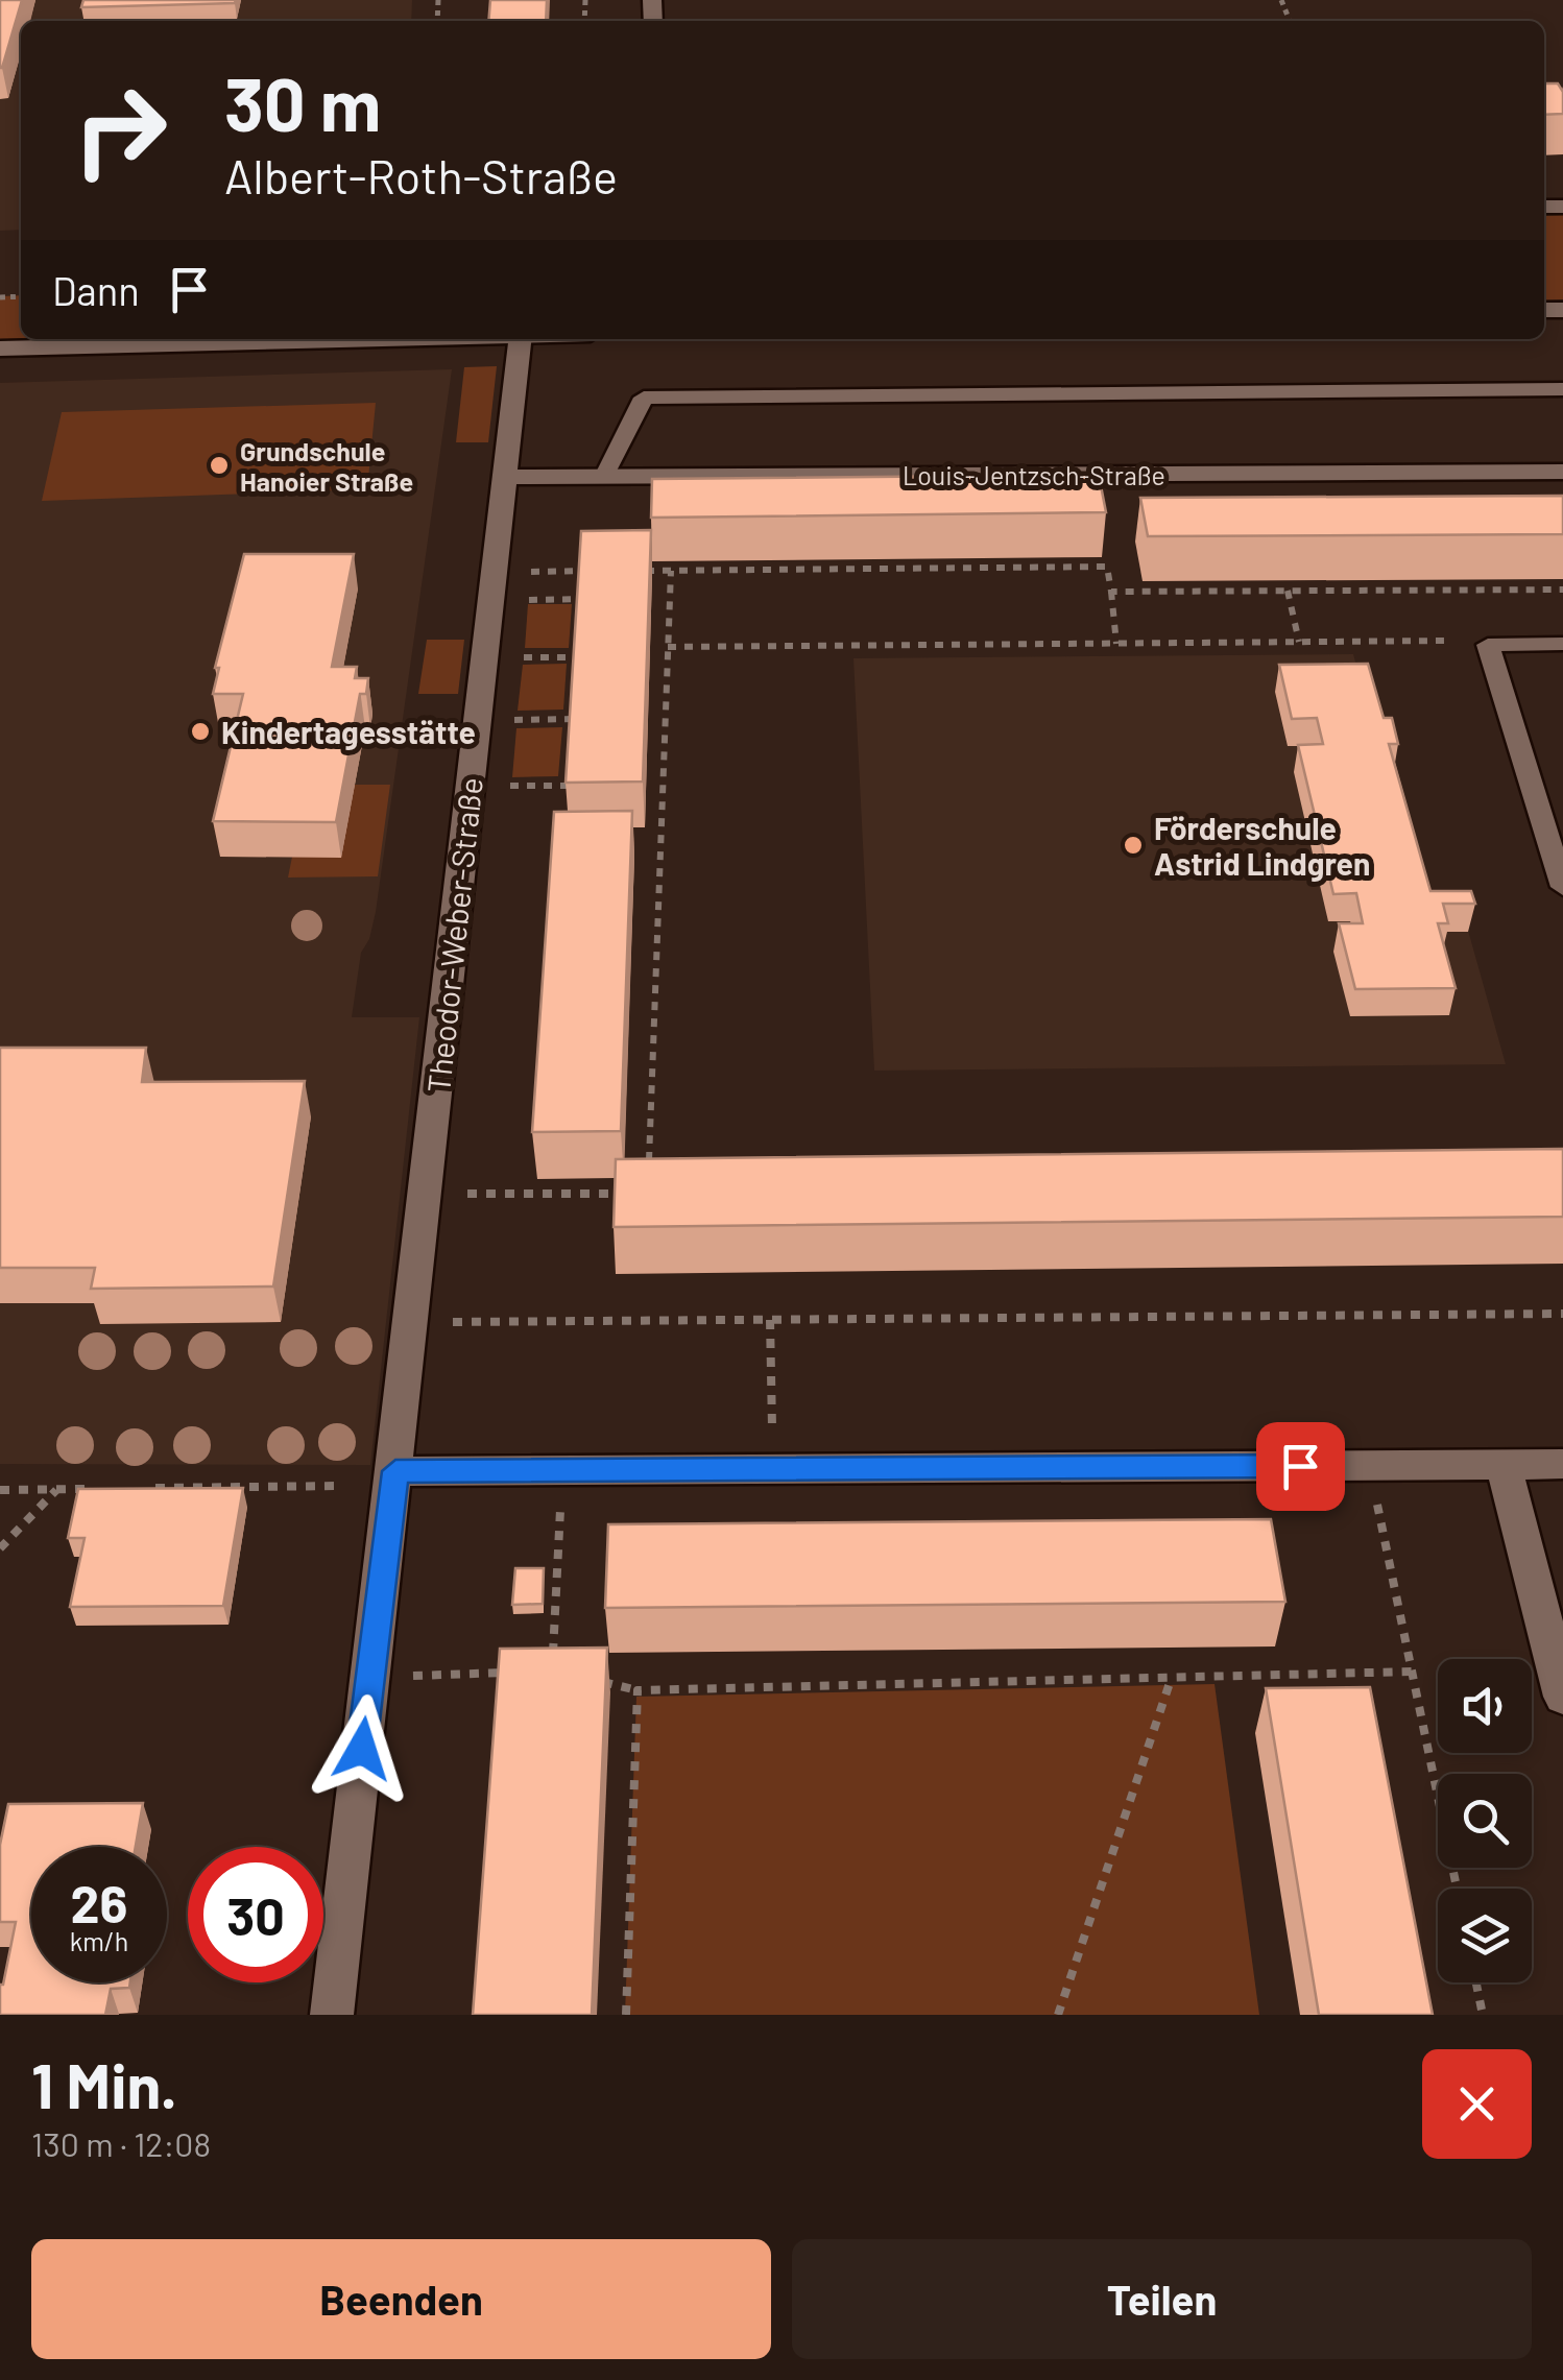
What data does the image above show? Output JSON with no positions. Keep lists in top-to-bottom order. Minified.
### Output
{"streets":{"street":["Louis-Jentzsch-Straße","Theodor-Weber-Straße"]},"crossings":[["Louis-Jentzsch-Straße","Theodor-Weber-Straße"]],"places":["Grundschule Hanoier Straße","Kindertagesstätte","Förderschule Astrid Lindgren"],"page":{"turn":["30 m","Albert-Roth-Straße"],"then":"Dann","speed":"26 km/h","limit":"30","heading":["1 Min.","130 m · 12:08"],"buttons":["Beenden","Teilen"]}}
